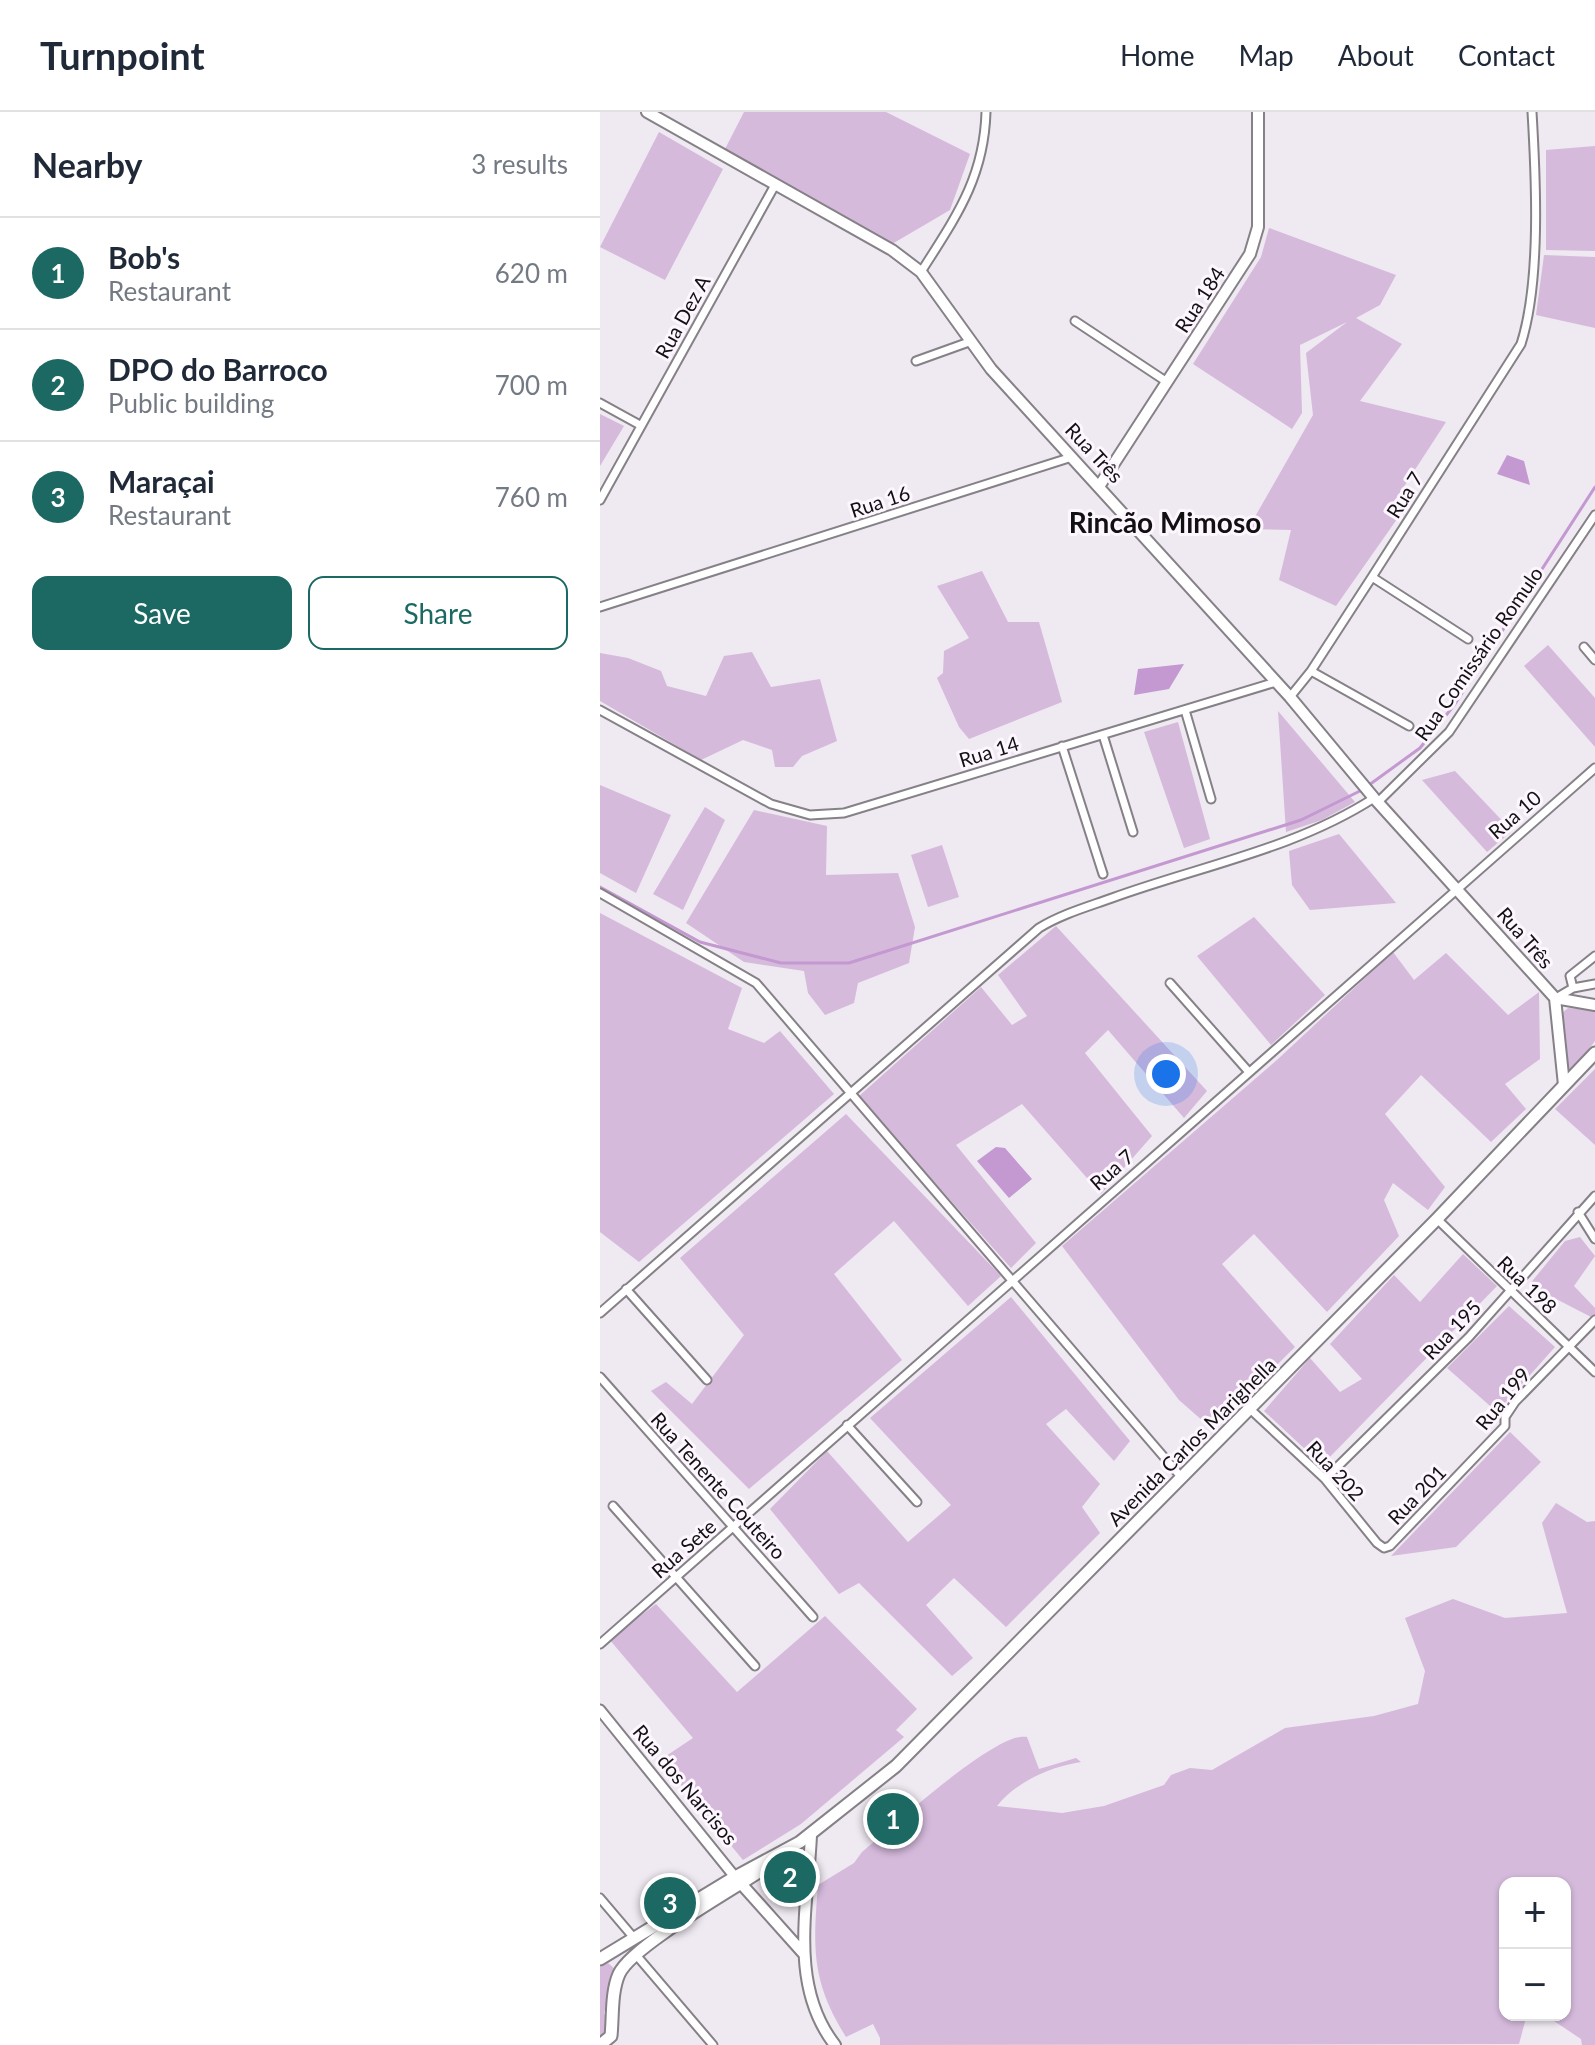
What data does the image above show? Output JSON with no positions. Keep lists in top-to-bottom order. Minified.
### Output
{"streets":{"main road":["Rua 184","Rua Três","Avenida Carlos Marighella"],"street":["Rua Dez A","Rua 7","Rua 16","Rua Comissário Romulo","Rua 14","Rua 10","Rua 198","Rua 195","Rua 199","Rua 202","Rua Tenente Couteiro","Rua 201","Rua Sete","Rua dos Narcisos"]},"crossings":[["Rua 184","Rua Três"],["Rua Dez A","Rua Três"],["Rua Três","Rua 7"],["Rua Três","Rua 16"],["Rua Três","Rua Comissário Romulo"],["Rua Três","Rua 14"],["Rua Três","Rua 10"],["Rua Três","Avenida Carlos Marighella"],["Rua 7","Rua 10"],["Rua 7","Rua Sete"],["Rua 198","Rua 195"],["Rua 198","Rua 199"],["Rua 198","Avenida Carlos Marighella"],["Rua 195","Rua 202"],["Rua 199","Rua 201"],["Avenida Carlos Marighella","Rua 202"],["Avenida Carlos Marighella","Rua dos Narcisos"],["Rua 202","Rua 201"],["Rua Tenente Couteiro","Rua Sete"]],"districts":["Rincão Mimoso"],"page":{"header":"Turnpoint","nav":["Home","Map","About","Contact"],"heading":["Nearby","3 results"],"list":[{"mark":"1","name":"Bob's","note":"Restaurant","value":"620 m"},{"mark":"2","name":"DPO do Barroco","note":"Public building","value":"700 m"},{"mark":"3","name":"Maraçai","note":"Restaurant","value":"760 m"}],"buttons":["Save","Share"],"pins":["1","2","3"],"map_buttons":["+","−"]}}
